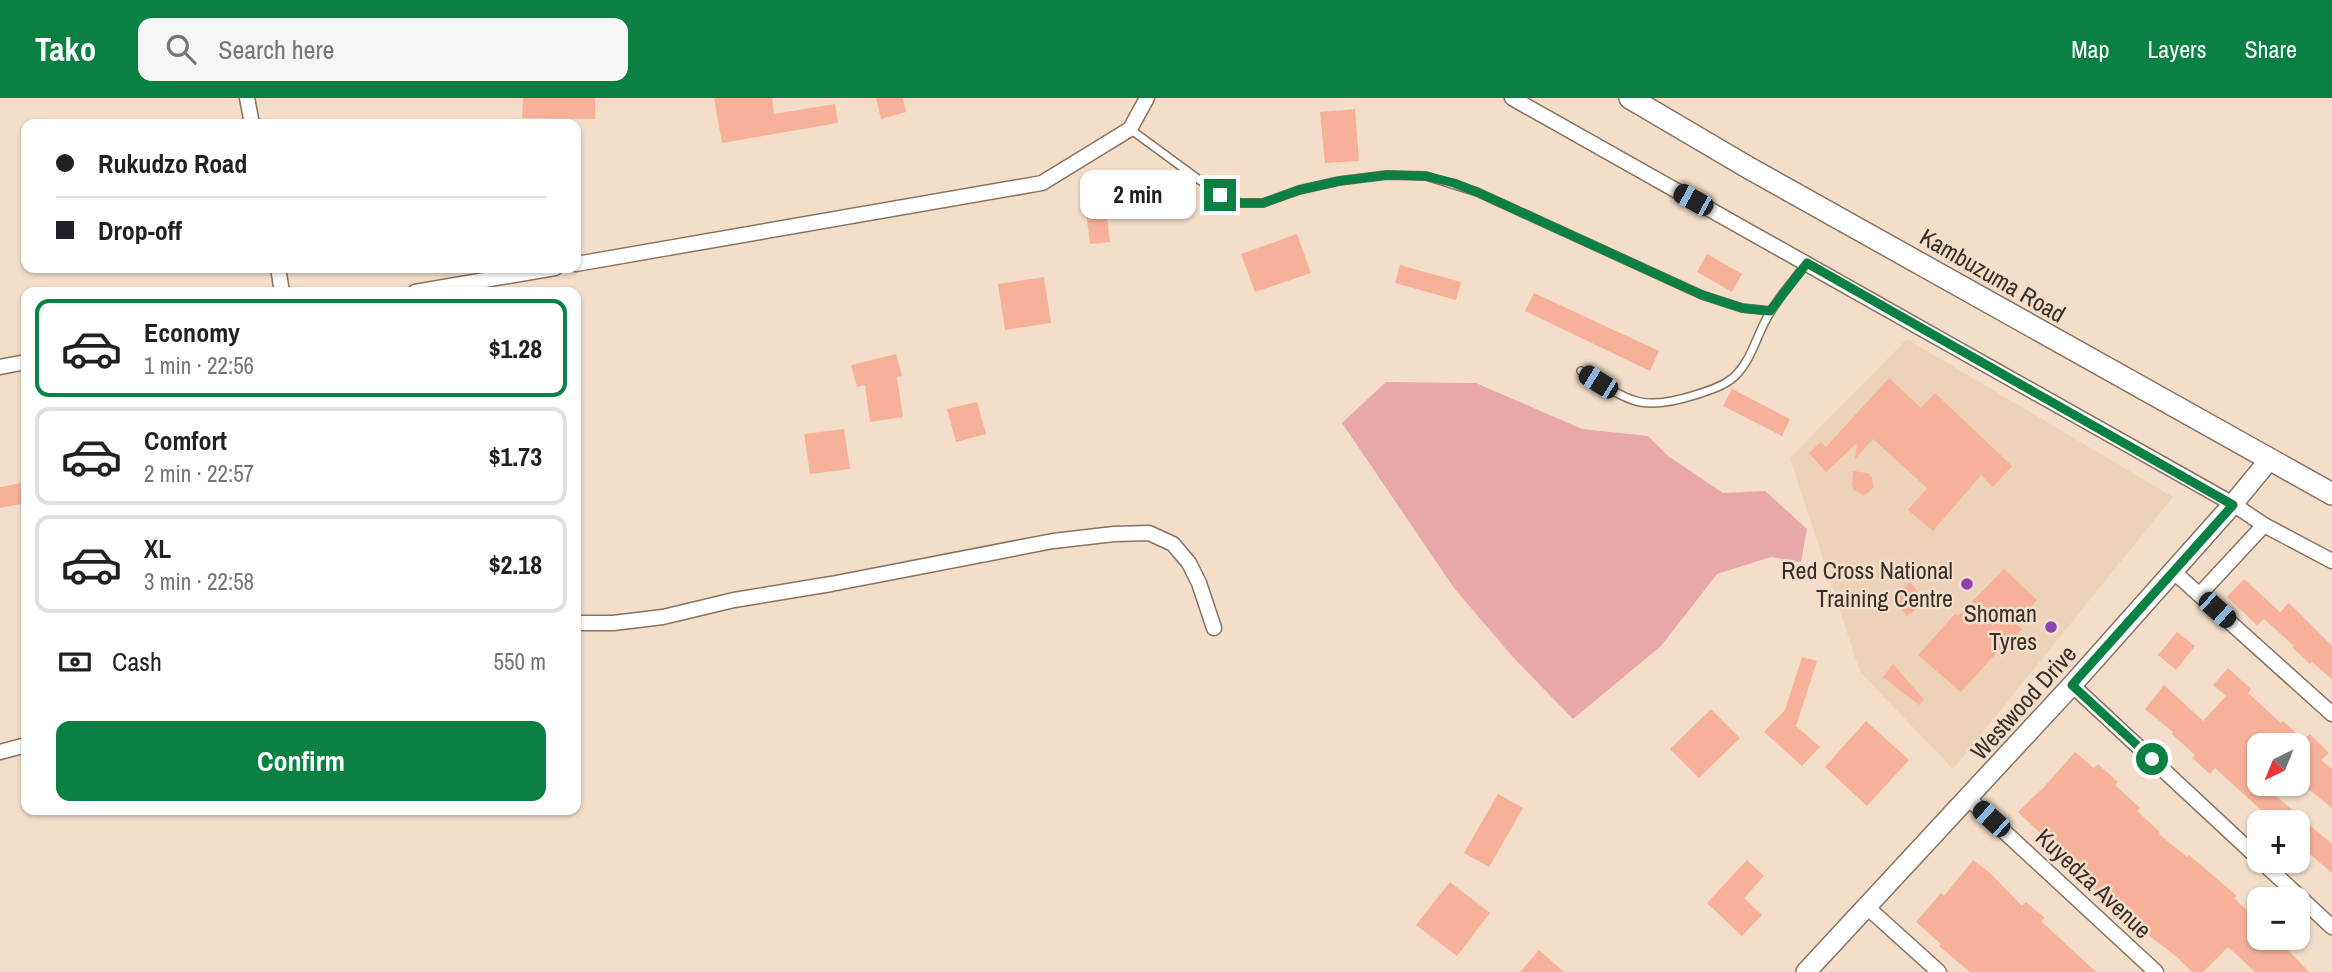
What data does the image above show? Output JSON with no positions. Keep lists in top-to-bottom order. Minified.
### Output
{"streets":{"main road":["Kambuzuma Road"],"street":["Westwood Drive","Kuyedza Avenue"]},"crossings":[["Kambuzuma Road","Westwood Drive"],["Westwood Drive","Kuyedza Avenue"]],"places":["Red Cross National Training Centre","Shoman Tyres"],"north":"bottom left","page":{"header":"Tako","search":"Search here","nav":["Map","Layers","Share"],"banner":["Rukudzo Road","Drop-off"],"bubble":"2 min","list":[{"name":"Economy","note":"1 min · 22:56","value":"$1.28"},{"name":"Comfort","note":"2 min · 22:57","value":"$1.73"},{"name":"XL","note":"3 min · 22:58","value":"$2.18"}],"pay":["Cash","550 m"],"buttons":"Confirm","map_buttons":["+","−"]}}
